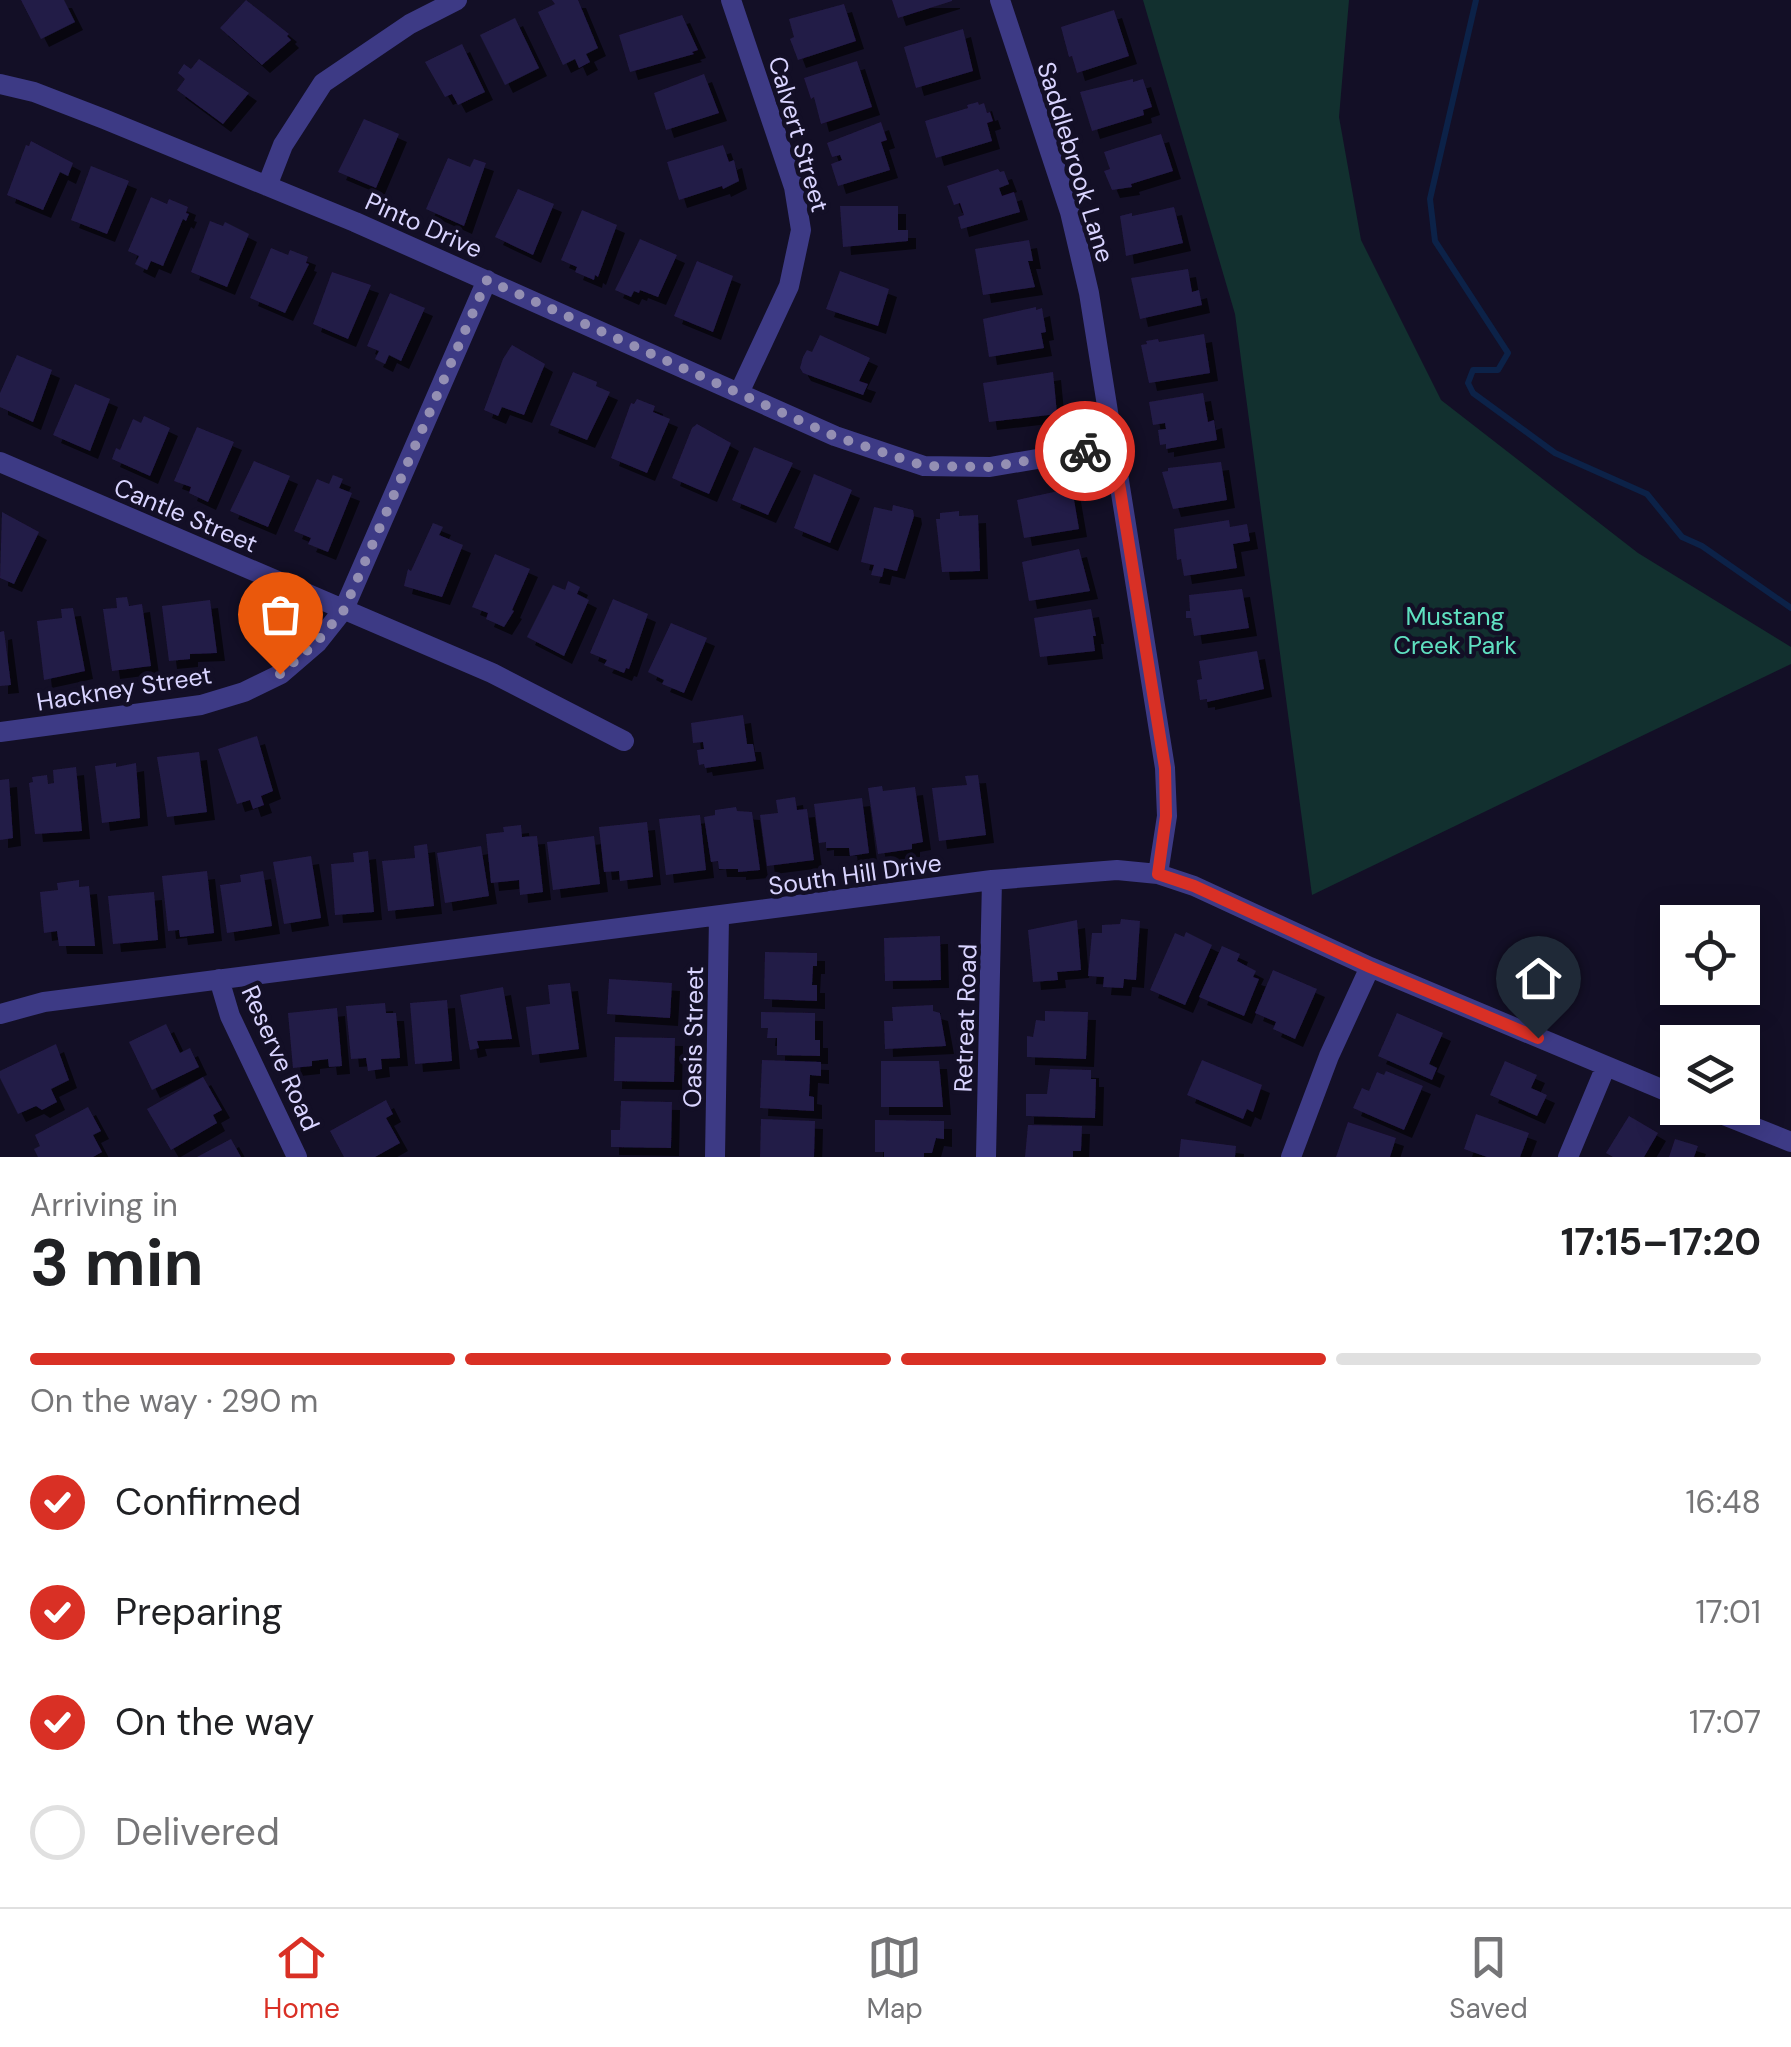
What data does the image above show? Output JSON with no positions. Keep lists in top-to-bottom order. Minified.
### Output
{"streets":{"street":["Calvert Street","Saddlebrook Lane","Pinto Drive","Cantle Street","Hackney Street","South Hill Drive","Retreat Road","Oasis Street","Reserve Road"]},"crossings":[["Calvert Street","Pinto Drive"],["Saddlebrook Lane","Pinto Drive"],["Saddlebrook Lane","South Hill Drive"],["Pinto Drive","Hackney Street"],["Cantle Street","Hackney Street"],["South Hill Drive","Retreat Road"],["South Hill Drive","Oasis Street"],["South Hill Drive","Reserve Road"]],"parks":["Mustang Creek Park"],"page":{"heading":["3 min","Arriving in","17:15–17:20"],"bar":"On the way · 290 m","list":[["Confirmed","16:48"],["Preparing","17:01"],["On the way","17:07"],"Delivered"],"tabs":["Home","Map","Saved"]}}
